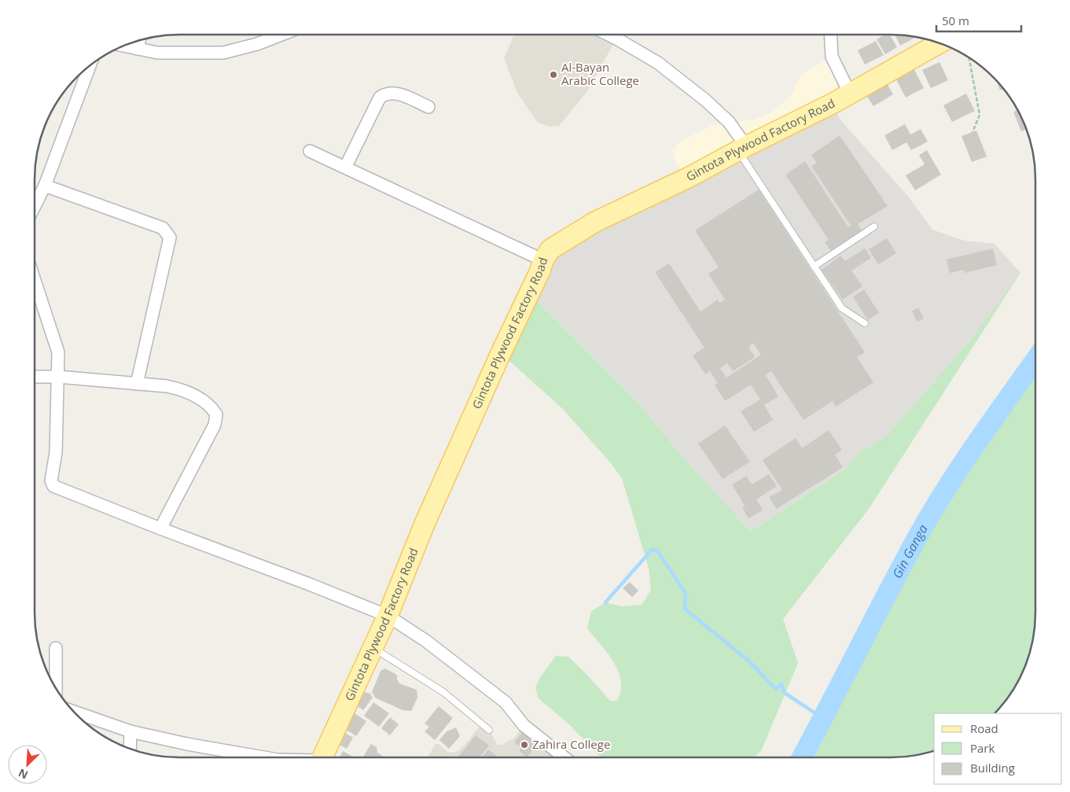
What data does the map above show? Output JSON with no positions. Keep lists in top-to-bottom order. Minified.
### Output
{"streets":{"main road":["Gintota Plywood Factory Road"]},"water":["Gin Ganga"],"places":["Al-Bayan Arabic College","Zahira College"],"legend":["Road","Park","Building"],"scale_bar":"50 m","north":"bottom left"}
